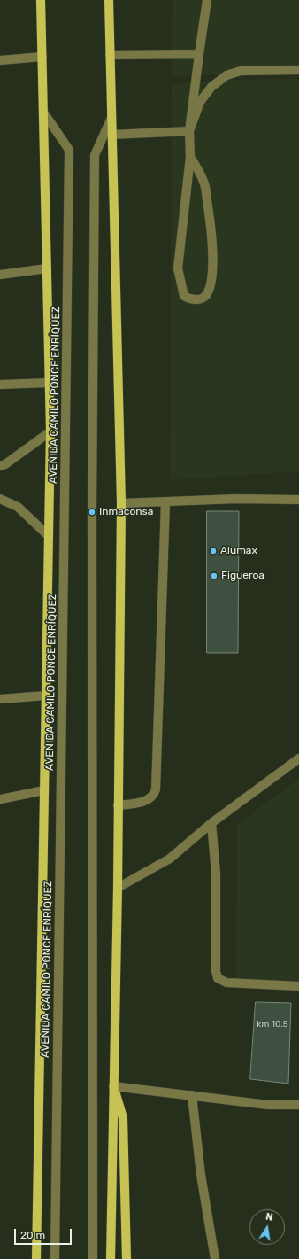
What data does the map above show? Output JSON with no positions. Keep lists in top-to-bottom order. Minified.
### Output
{"streets":{"main road":["AVENIDA CAMILO PONCE ENRÍQUEZ"]},"places":["Inmaconsa","Alumax","Figueroa"],"house_numbers":["km 10.5"],"scale_bar":"20 m","north":"top"}
